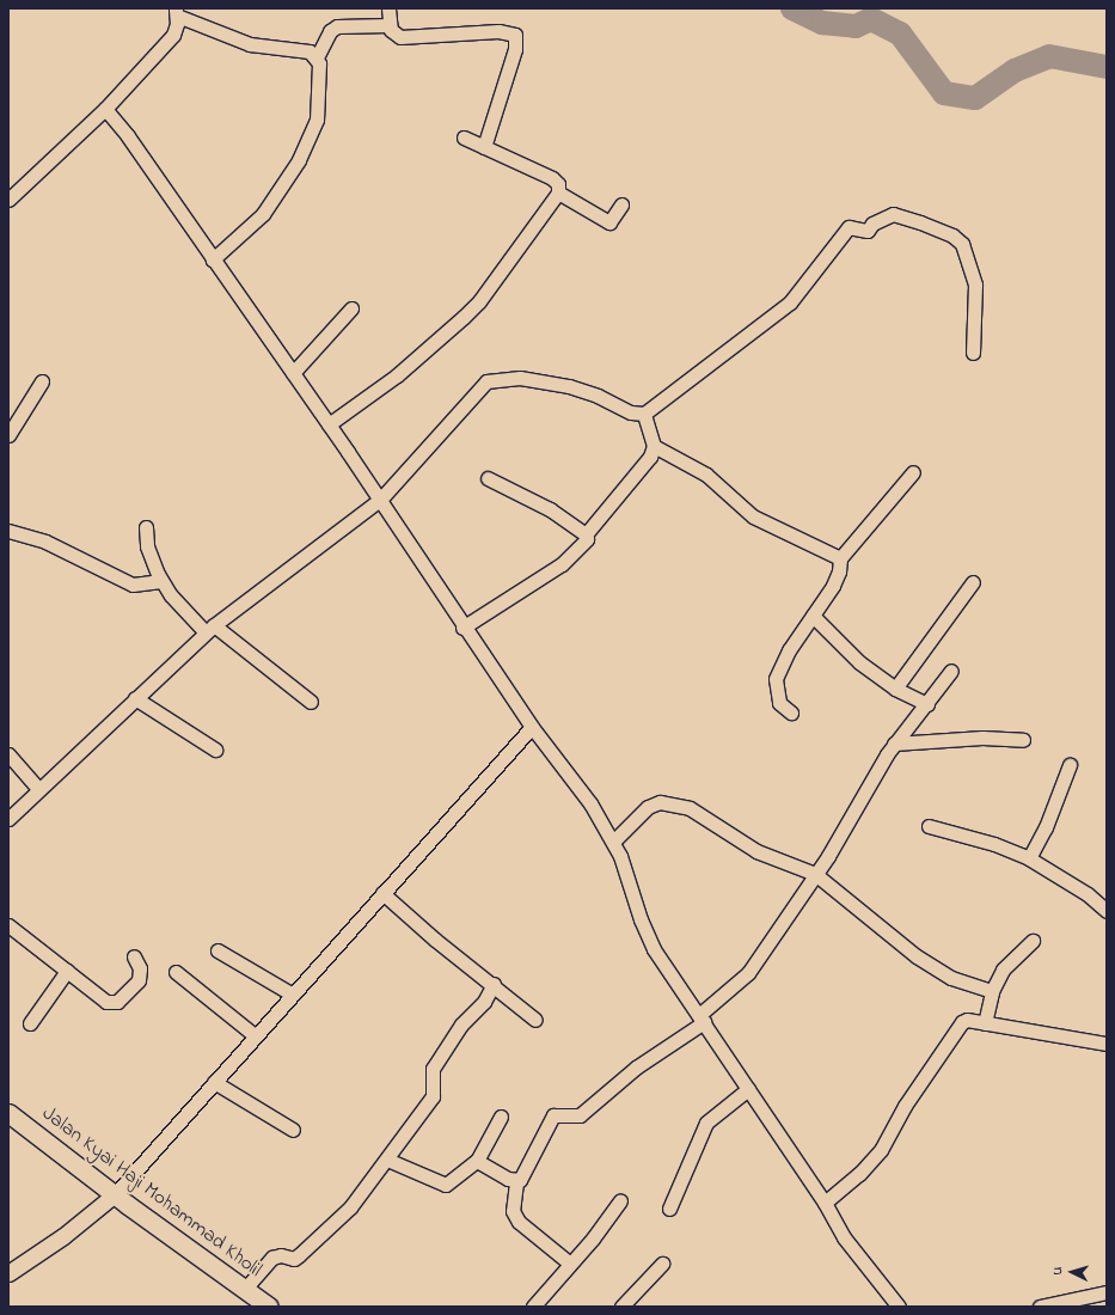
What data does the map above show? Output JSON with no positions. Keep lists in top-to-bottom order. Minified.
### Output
{"streets":{"main road":["Jalan Kyai Haji Mohammad Kholil"]},"north":"left"}
